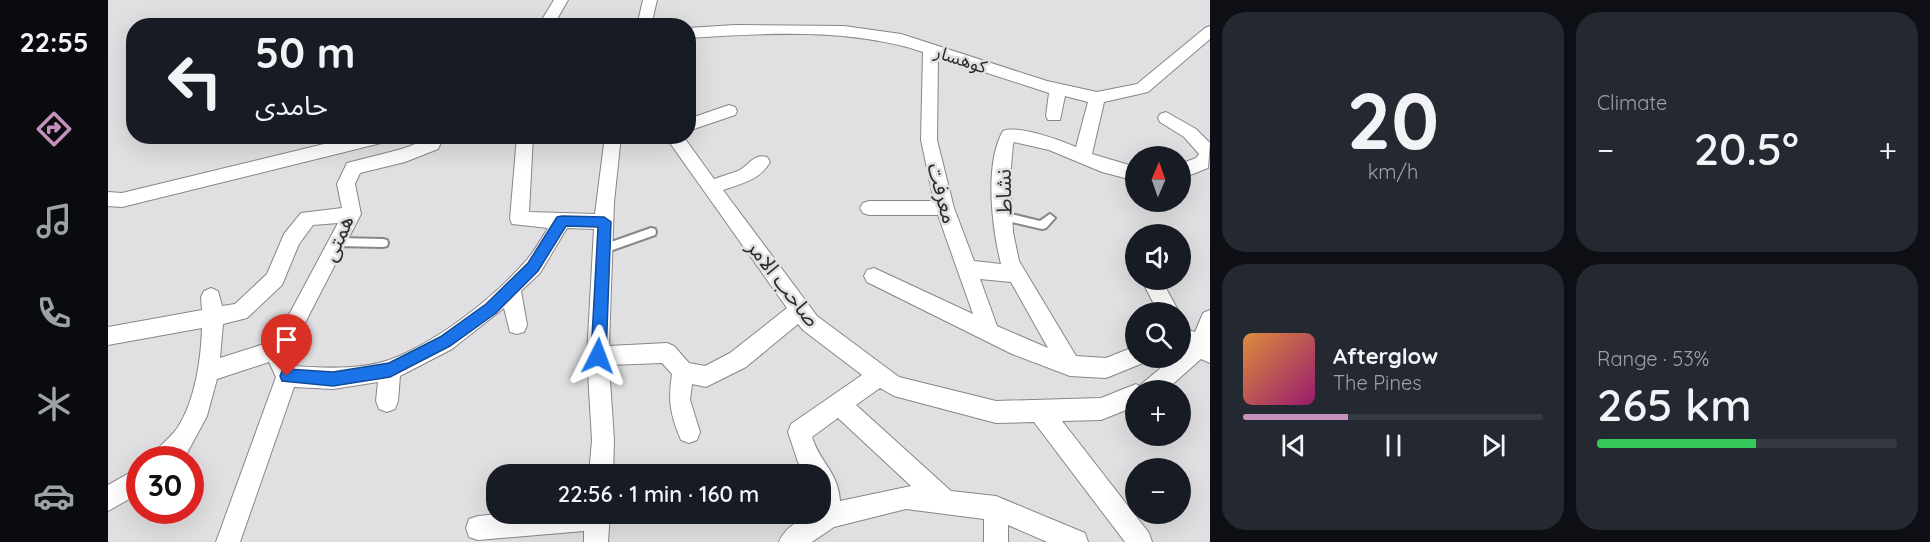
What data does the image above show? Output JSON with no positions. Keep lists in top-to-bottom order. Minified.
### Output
{"streets":{"street":["کوهسار","نشاط","معرفت","همتی","صاحب الامر"]},"crossings":[["کوهسار","معرفت"]],"north":"top","page":{"tabs":"22:55","tile":[["20","km/h"],"Climate",["Range · 53%","265 km"]],"turn":["50 m","حامدی"],"heat":["−","20.5°","+"],"map_buttons":["+","−"],"song":["Afterglow","The Pines"],"limit":"30","trip":"22:56 · 1 min · 160 m"}}
